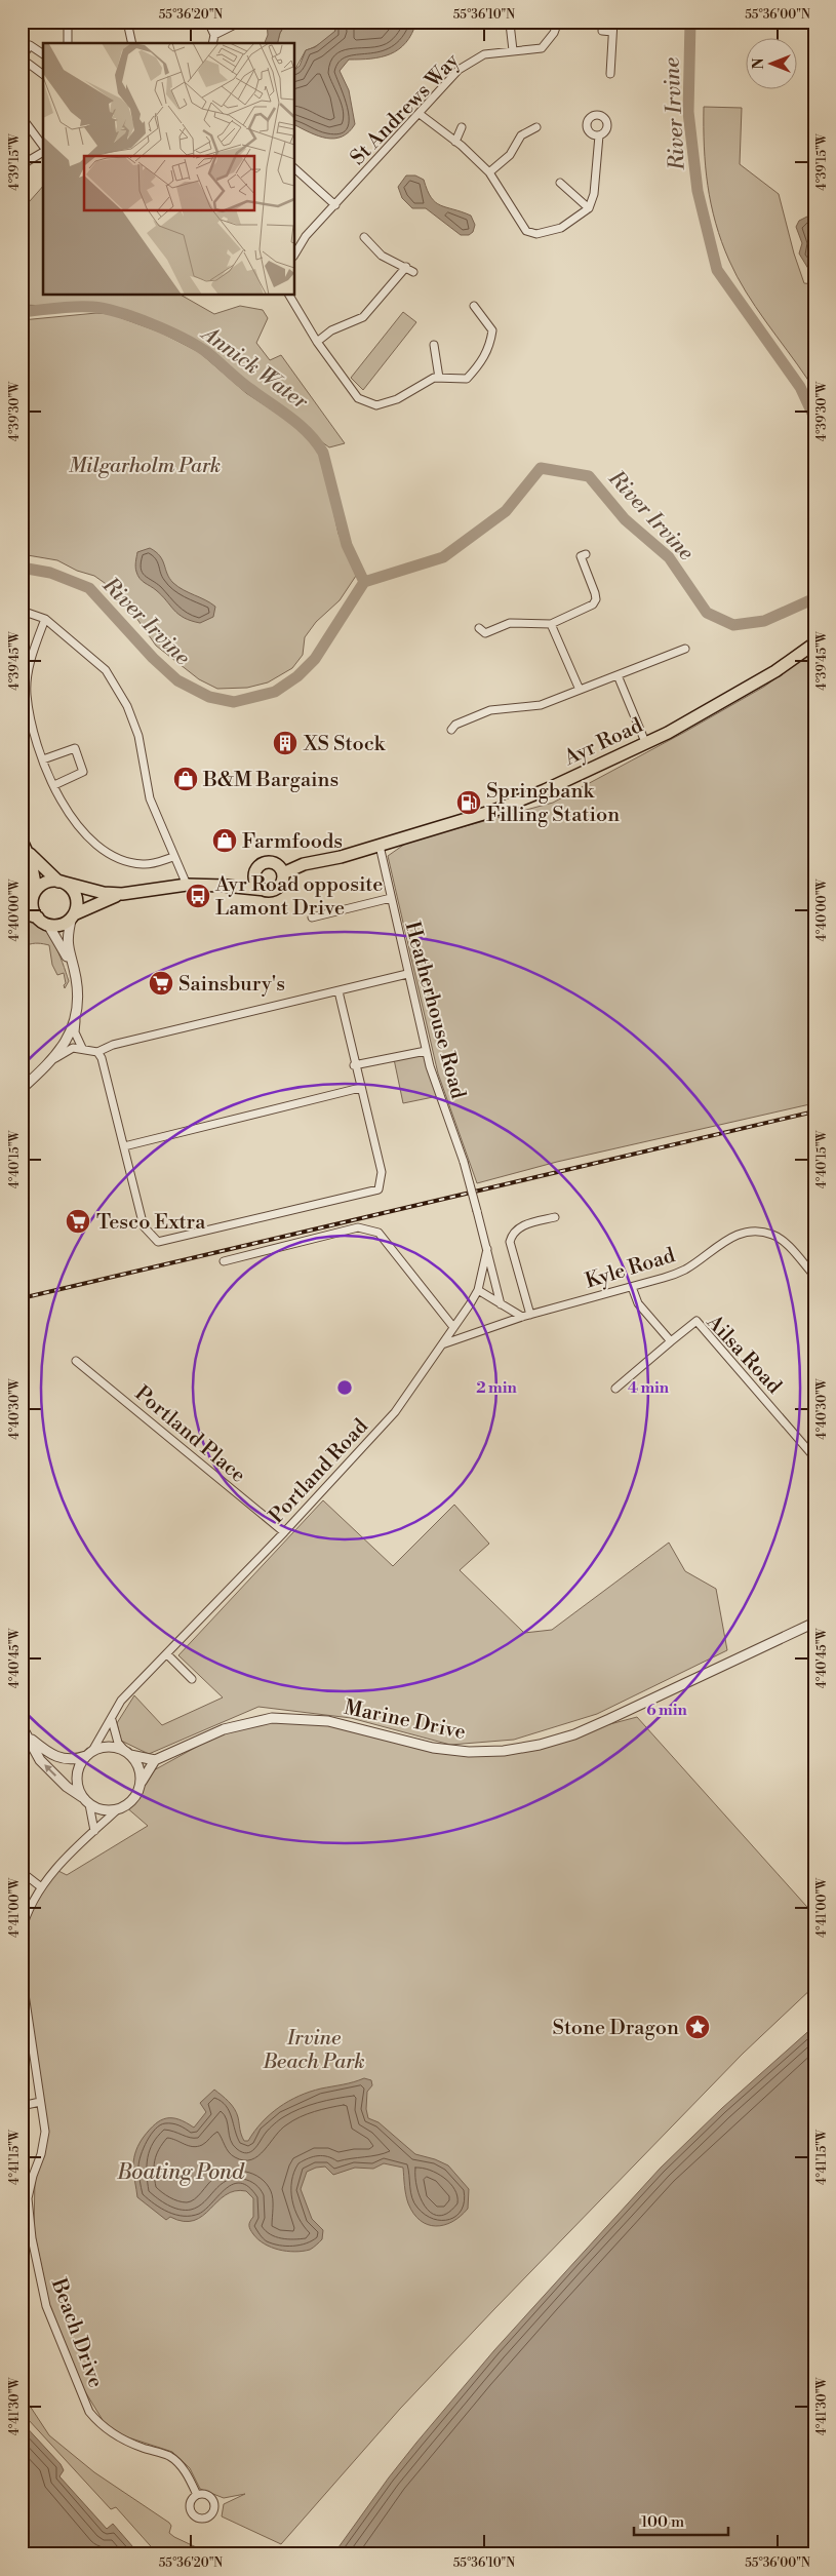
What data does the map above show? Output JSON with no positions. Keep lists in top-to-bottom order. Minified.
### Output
{"streets":{"main road":["Ayr Road"],"street":["St Andrews Way","Heatherhouse Road","Kyle Road","Ailsa Road","Portland Place","Portland Road","Marine Drive","Beach Drive"]},"crossings":[["Ayr Road","Heatherhouse Road"],["Heatherhouse Road","Portland Road"],["Kyle Road","Portland Road"],["Portland Place","Portland Road"]],"water":["River Irvine","Annick Water","Boating Pond"],"parks":["Milgarholm Park","Irvine Beach Park"],"places":{"building":["XS Stock"],"shop":["B&M Bargains","Farmfoods"],"fuel station":["Springbank Filling Station"],"bus stop":["Ayr Road opposite Lamont Drive"],"supermarket":["Sainsbury's","Tesco Extra"],"place":["Stone Dragon"]},"scale_bar":"100 m","north":"left","coordinates":["55°36'20\"N","55°36'10\"N","55°36'00\"N","4°39'15\"W","4°39'30\"W","4°39'45\"W","4°40'00\"W","4°40'15\"W","4°40'30\"W","4°40'45\"W","4°41'00\"W","4°41'15\"W","4°41'30\"W"],"rings":["2 min","4 min","6 min"]}
